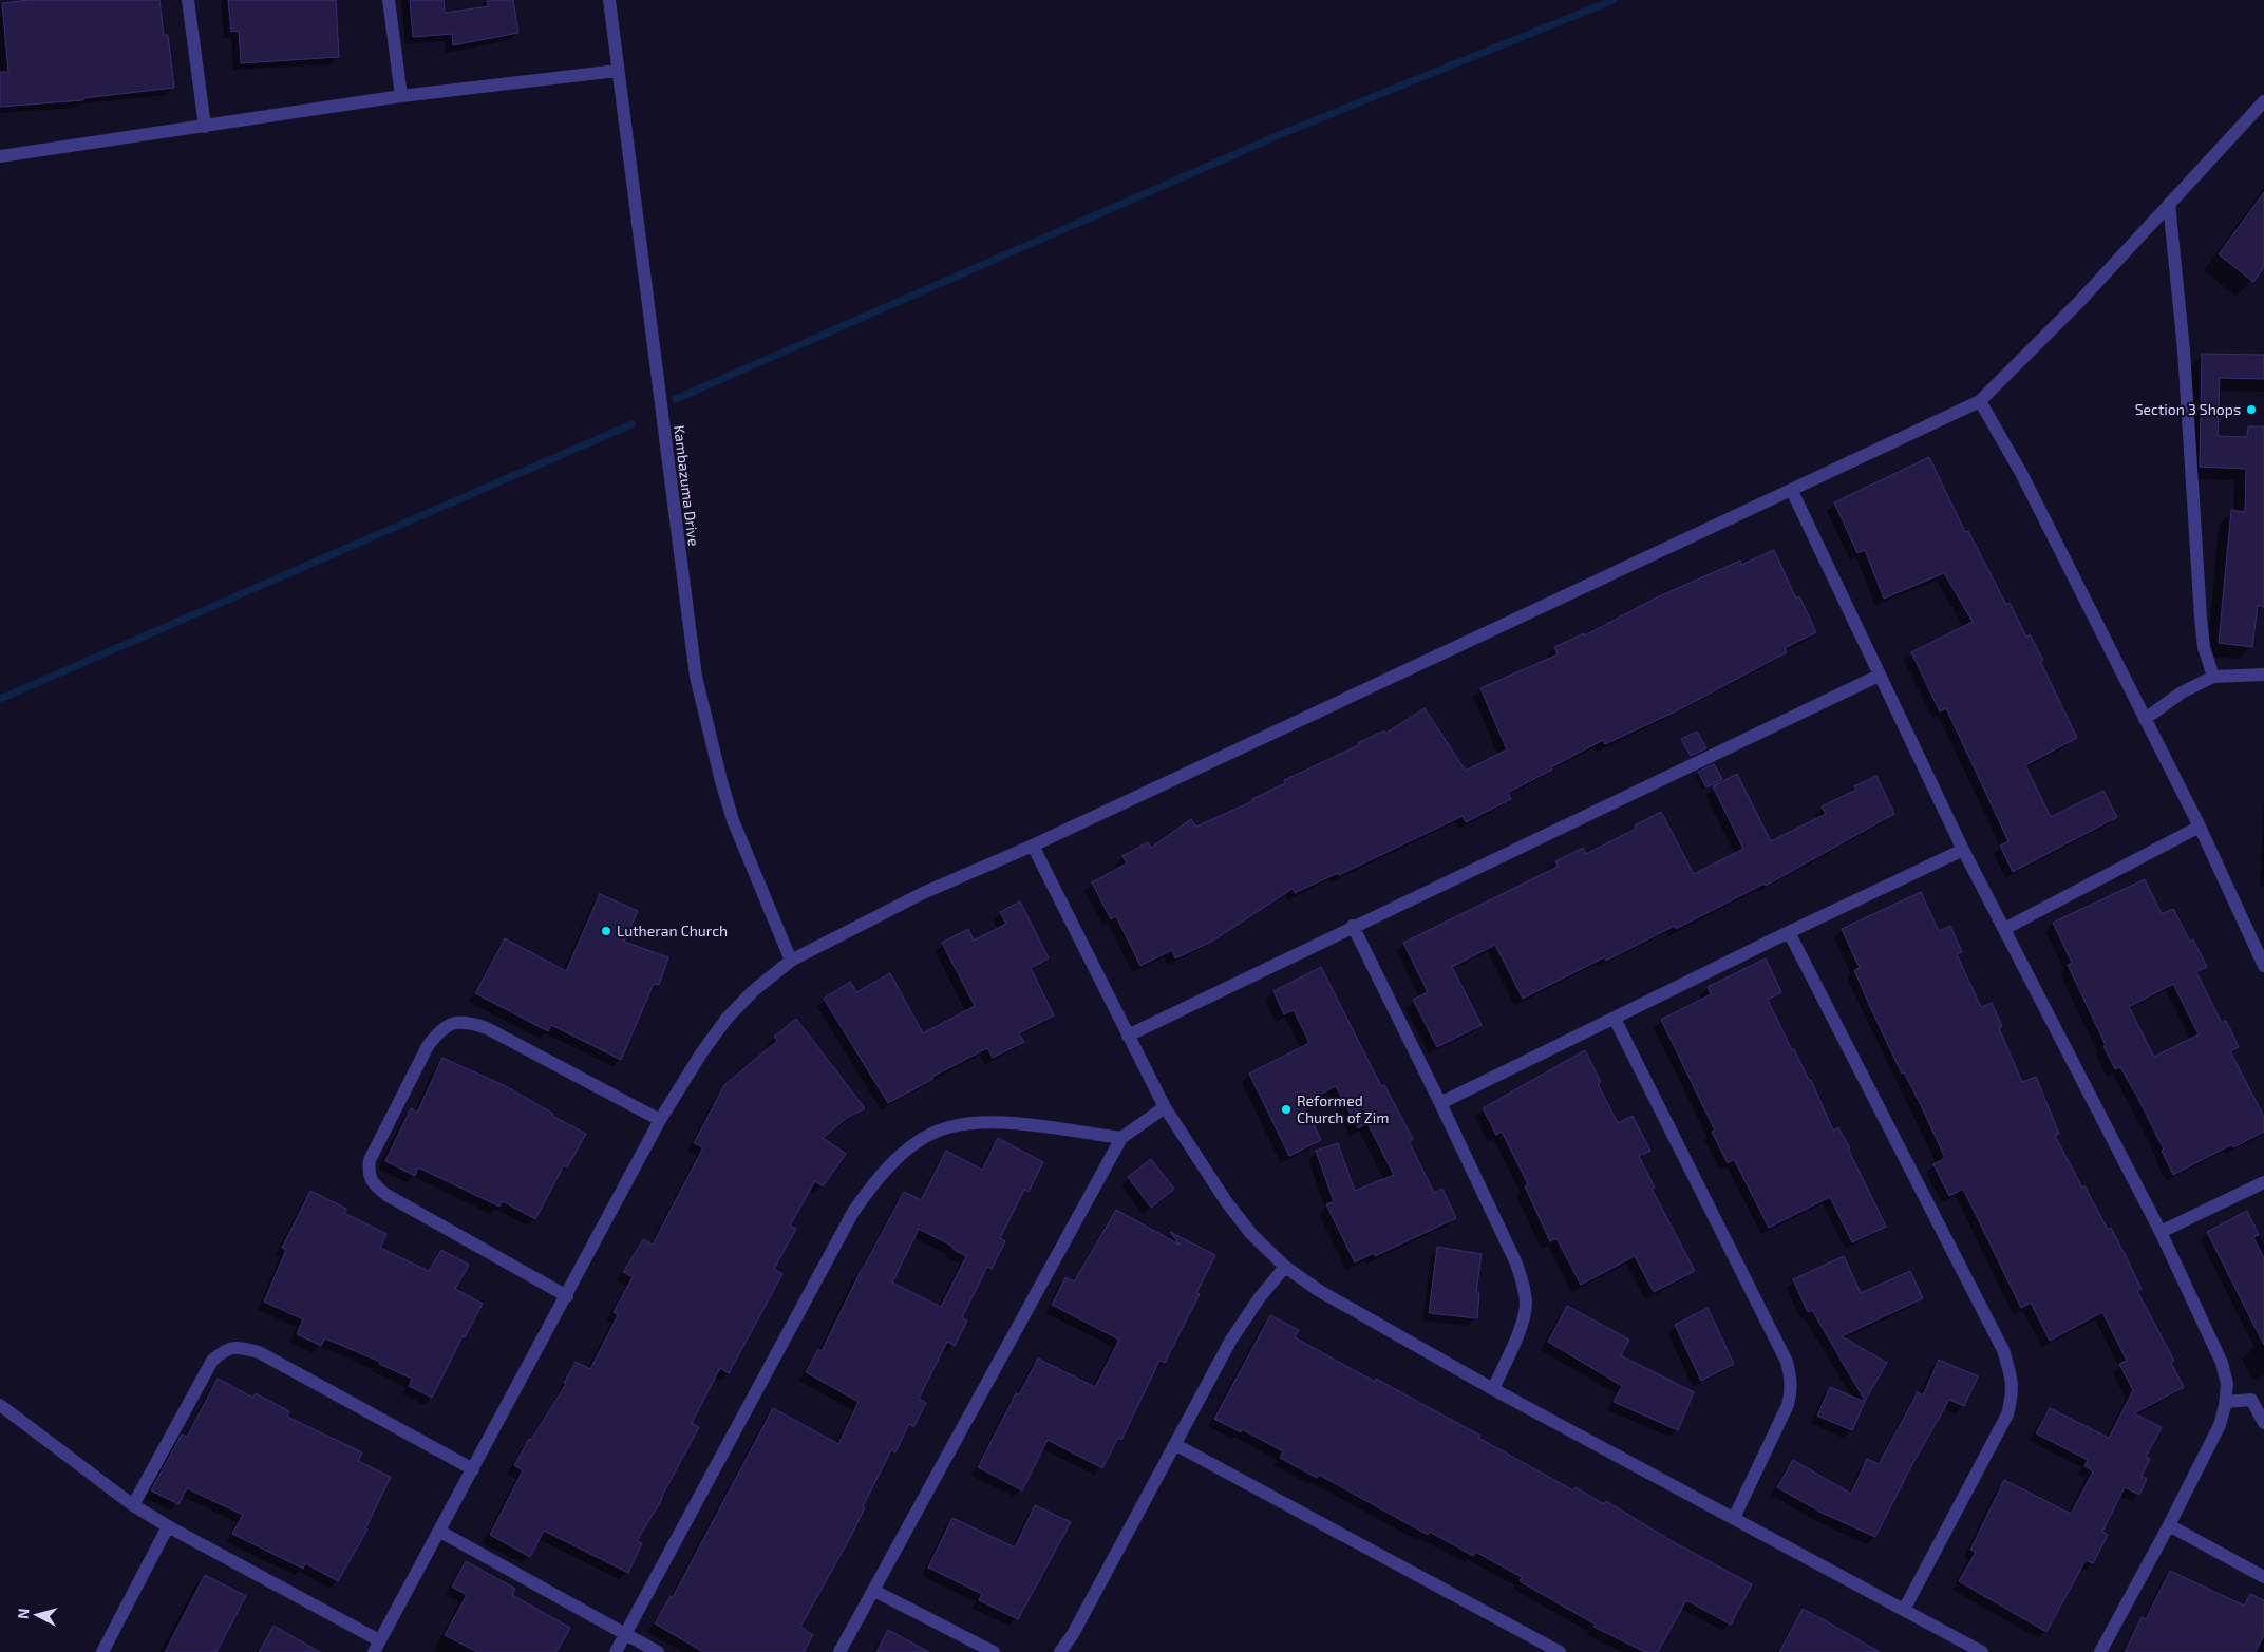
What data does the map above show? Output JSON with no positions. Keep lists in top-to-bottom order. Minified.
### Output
{"streets":{"street":["Kambazuma Drive"]},"places":["Section 3 Shops","Lutheran Church","Reformed Church of Zim"],"north":"left"}
